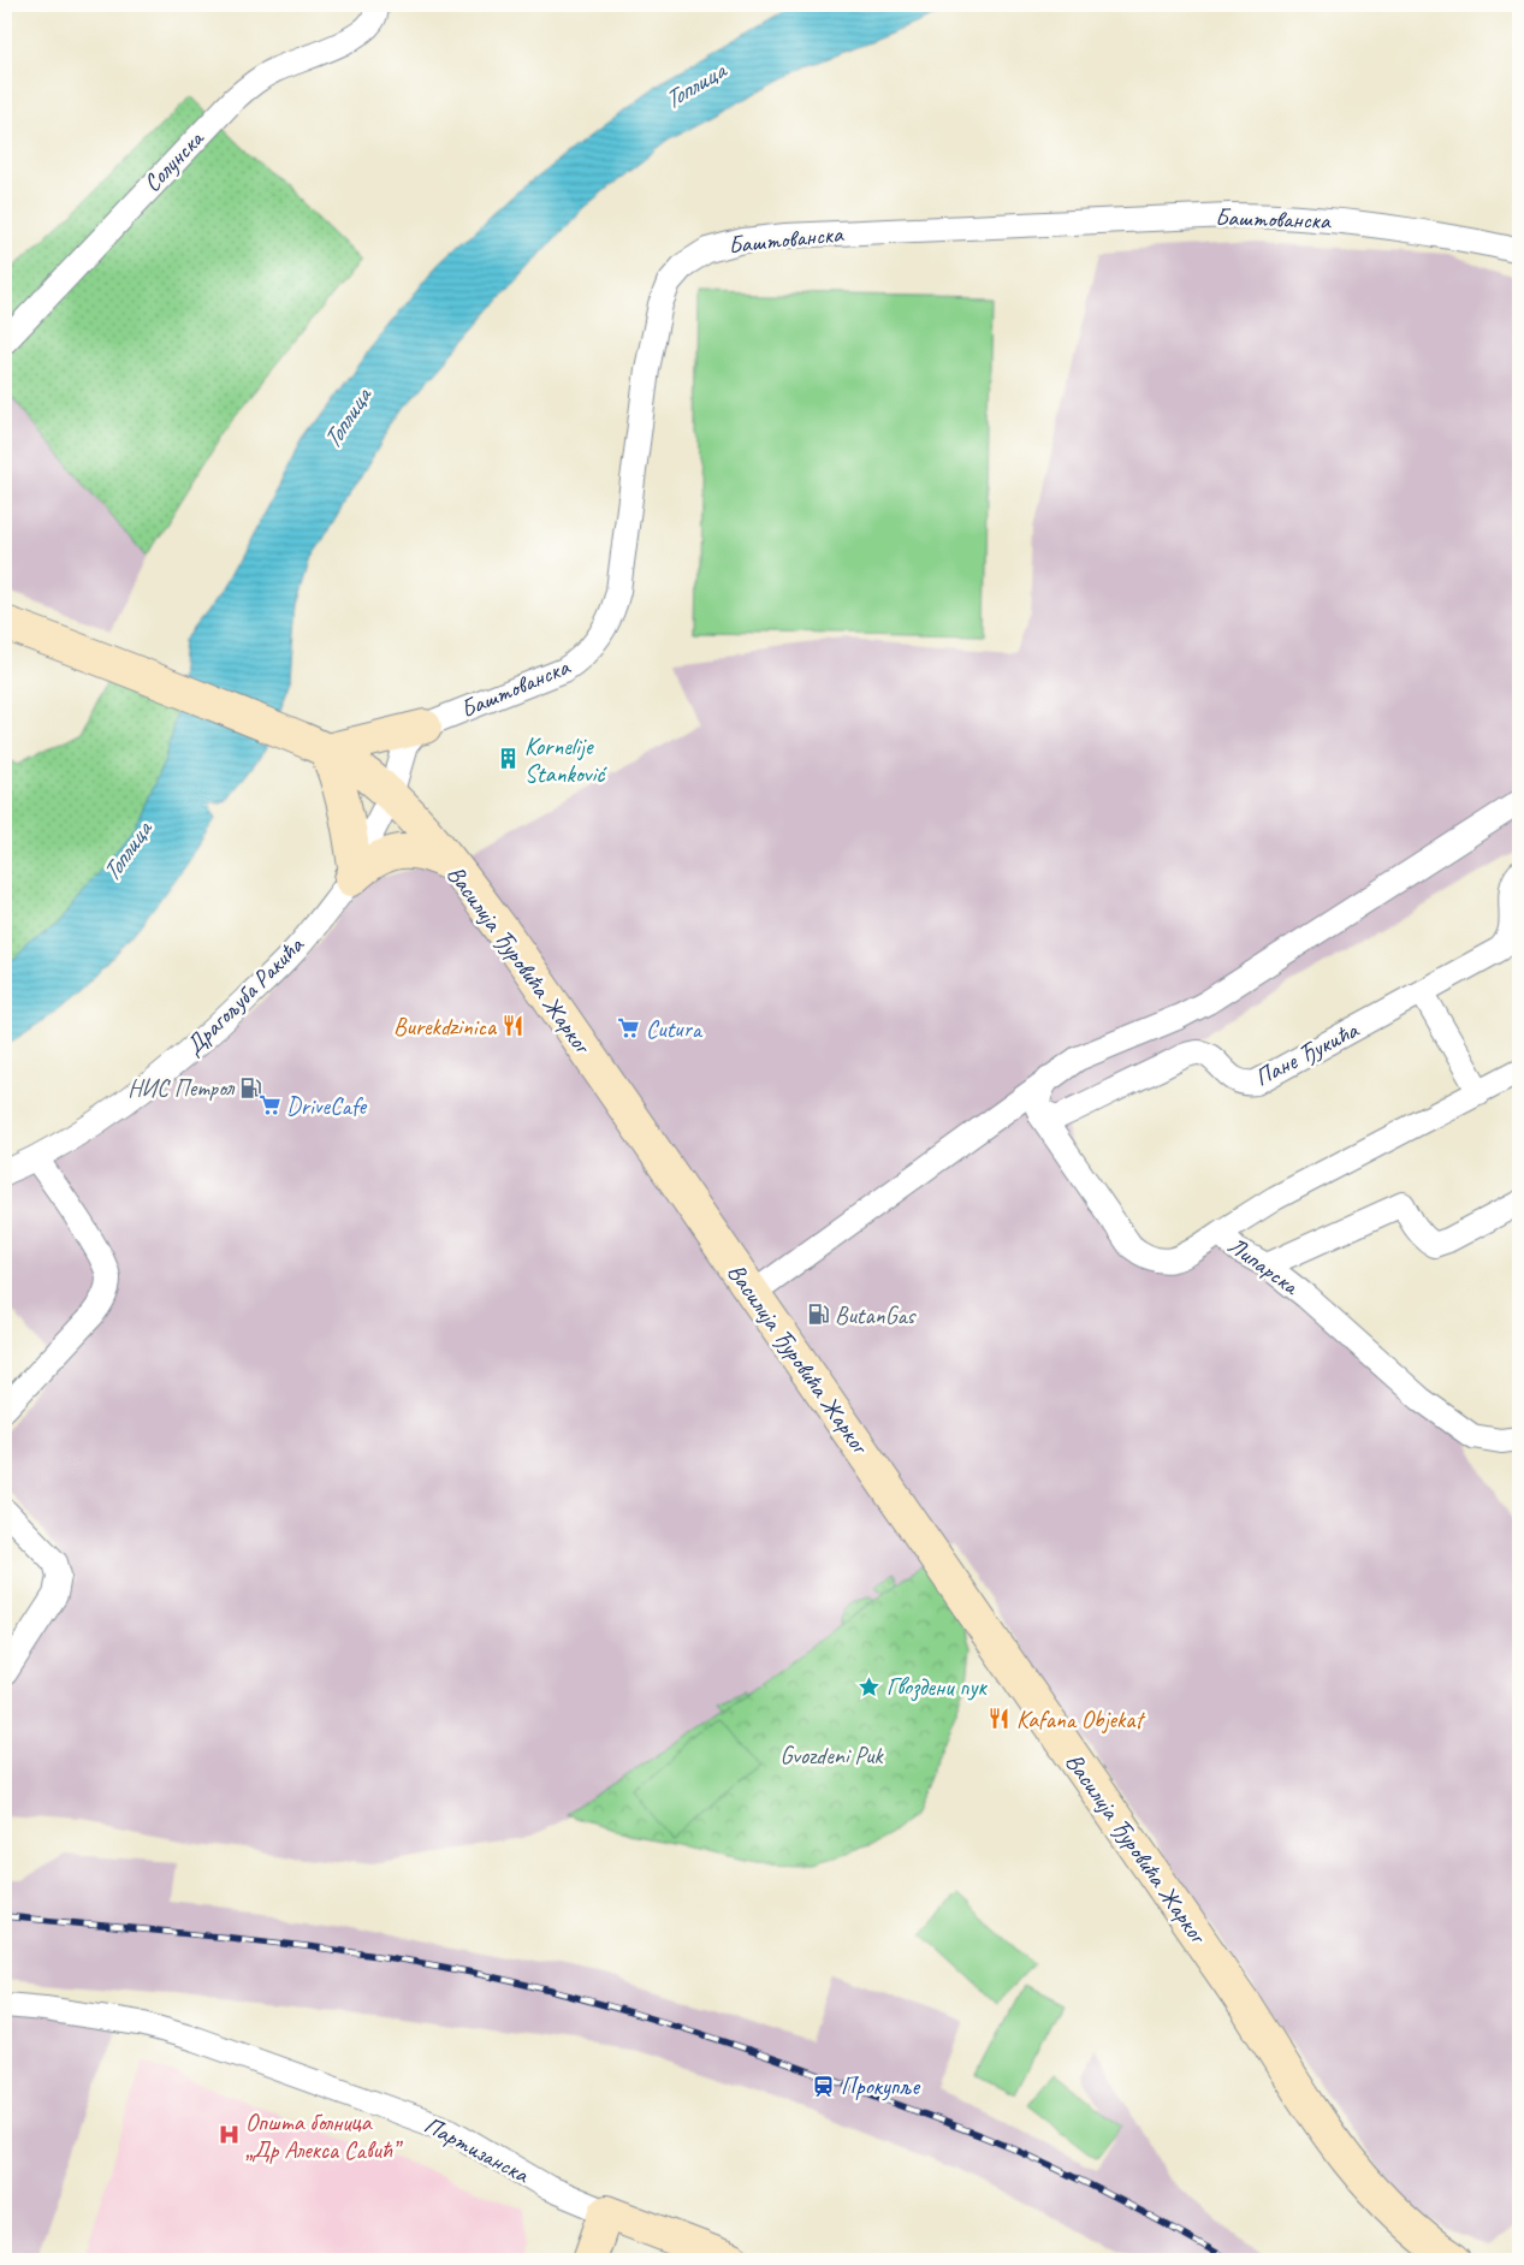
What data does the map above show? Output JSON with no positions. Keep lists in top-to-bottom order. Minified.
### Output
{"streets":{"main road":["Василија Ђуровића Жарког","Партизанска"],"street":["Солунска","Баштованска","Драгољуба Ракића","Пане Ђукића","Липарска"]},"crossings":[["Баштованска","Василија Ђуровића Жарког"],["Баштованска","Драгољуба Ракића"],["Василија Ђуровића Жарког","Драгољуба Ракића"],["Пане Ђукића","Липарска"]],"water":["Топлица"],"parks":["Gvozdeni Puk"],"places":{"building":["Kornelije Stanković"],"restaurant":["Burekdzinica","Kafana Objekat"],"supermarket":["Cutura","DriveCafe"],"fuel station":["НИС Петрол","ButanGas"],"place":["Гвоздени пук"],"station":["Прокупље"],"hospital":["Општа болница „Др Алекса Савић”"]}}
